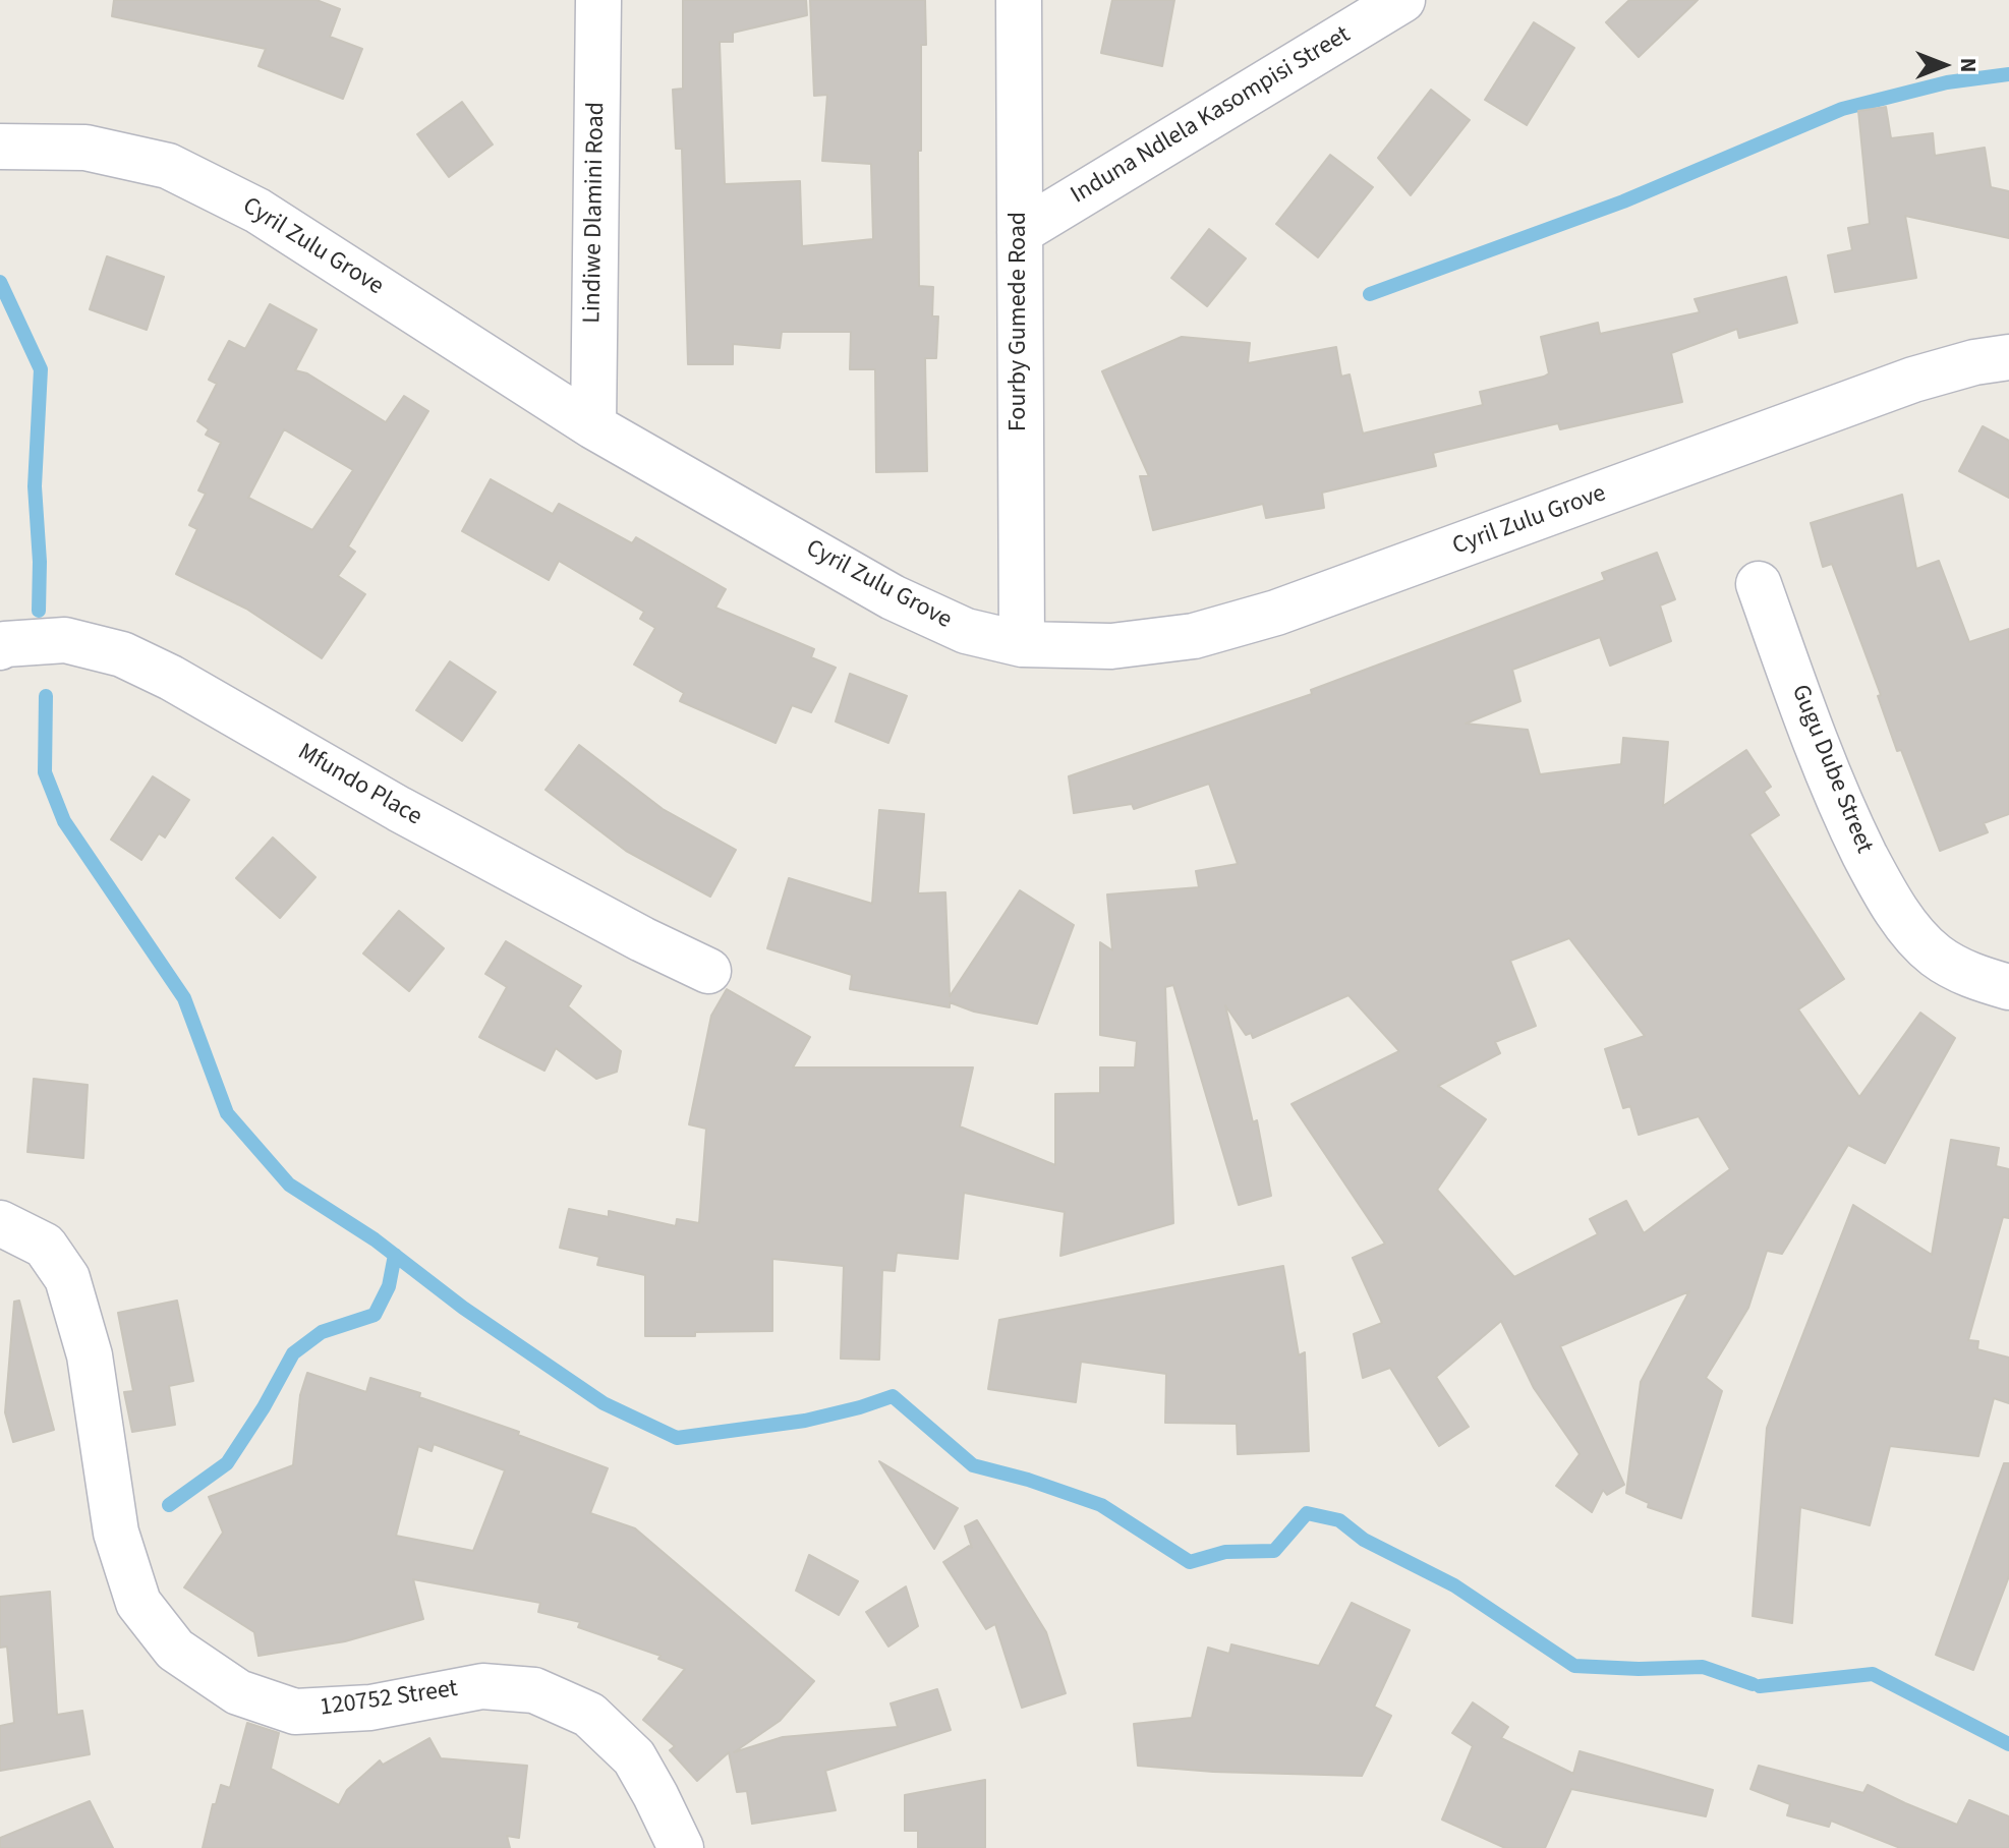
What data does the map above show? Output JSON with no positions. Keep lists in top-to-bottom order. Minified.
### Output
{"streets":{"street":["Induna Ndlela Kasompisi Street","Lindiwe Dlamini Road","Cyril Zulu Grove","Fourby Gumede Road","Gugu Dube Street","Mfundo Place","120752 Street"]},"crossings":[["Induna Ndlela Kasompisi Street","Fourby Gumede Road"],["Lindiwe Dlamini Road","Cyril Zulu Grove"],["Cyril Zulu Grove","Fourby Gumede Road"]],"north":"right"}
